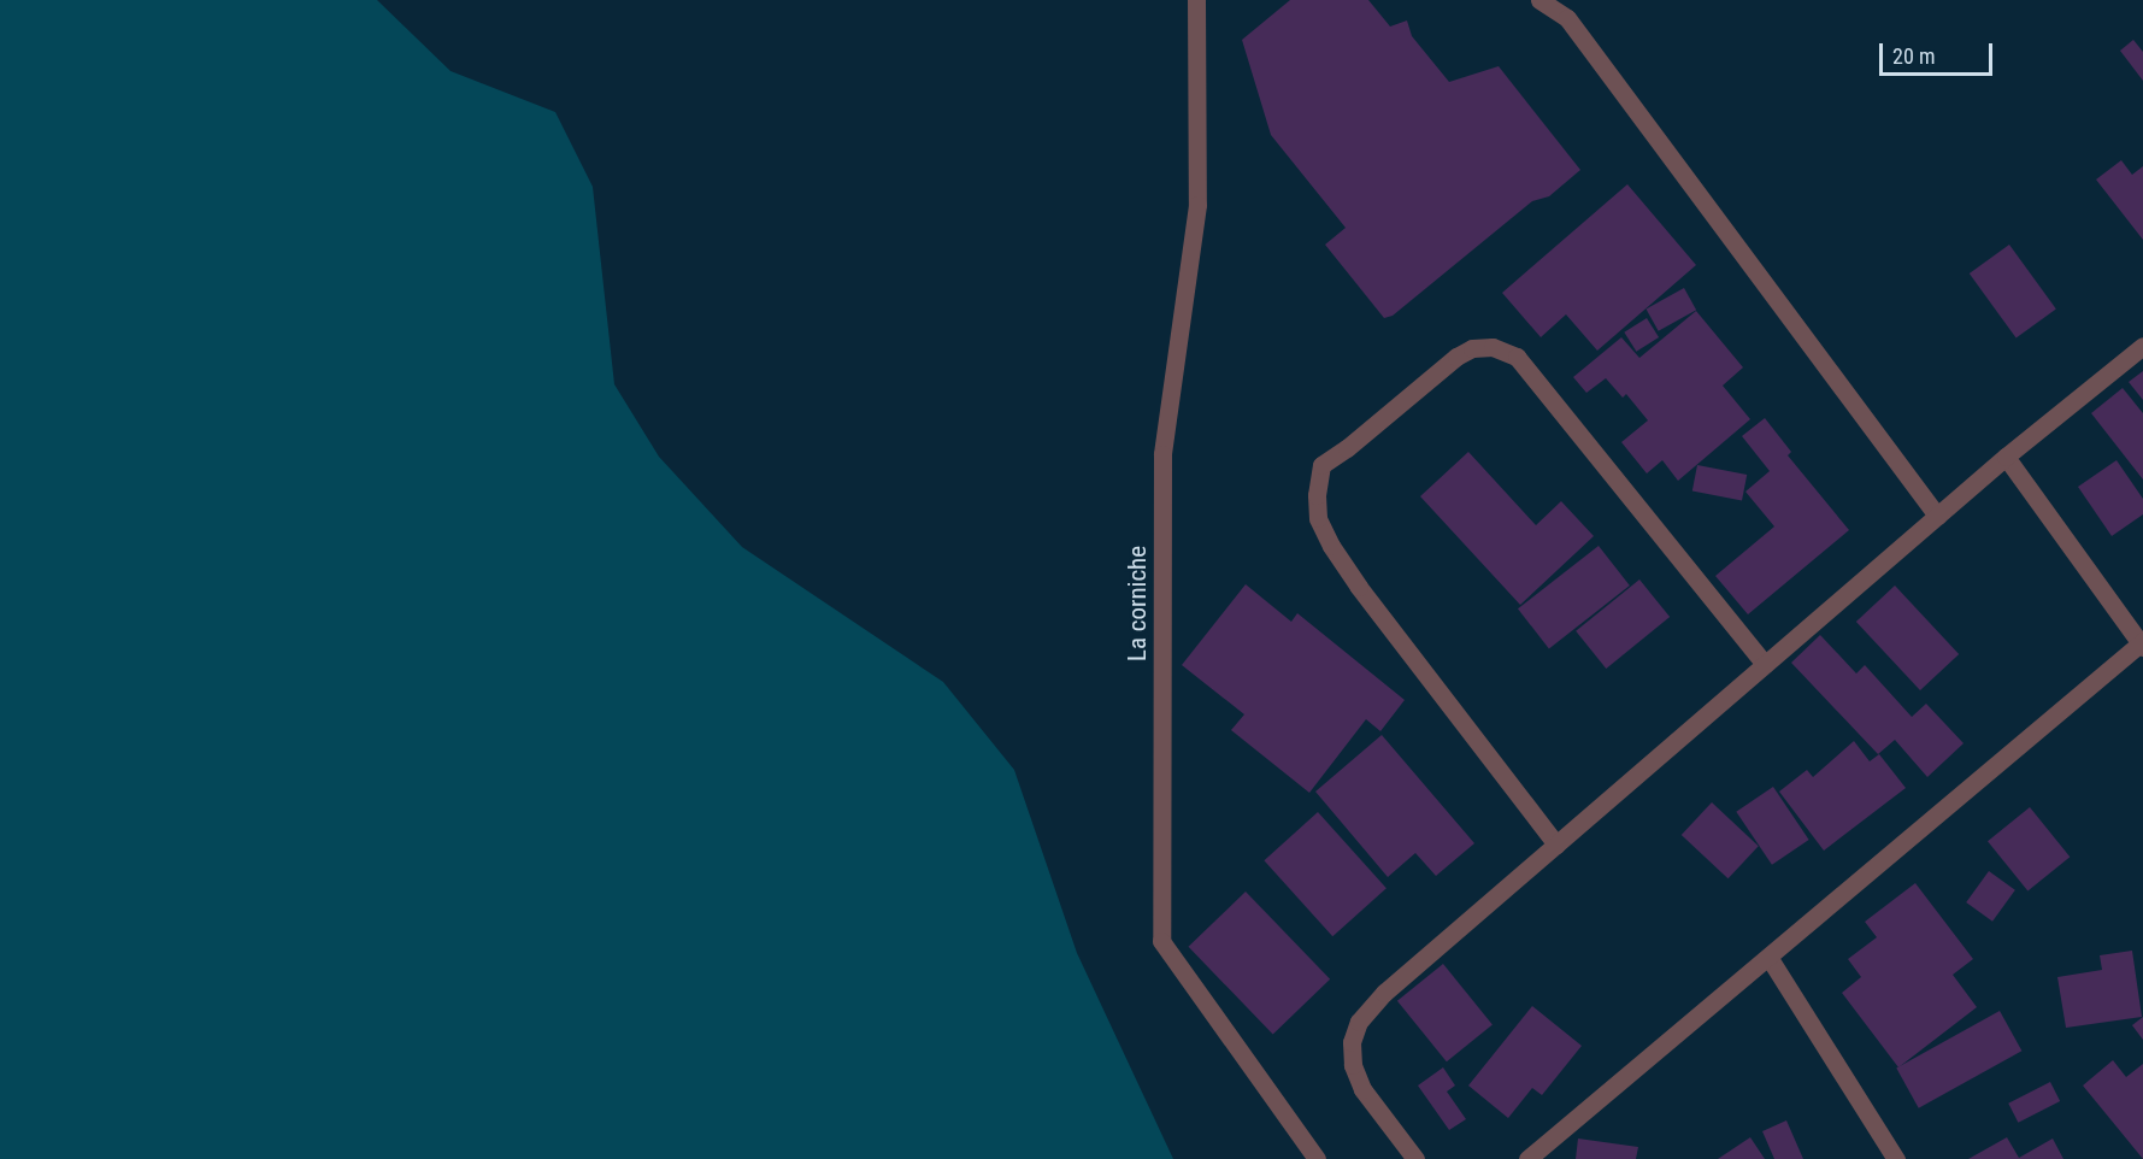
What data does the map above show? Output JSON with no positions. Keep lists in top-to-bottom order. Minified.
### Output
{"streets":{"street":["La corniche"]},"scale_bar":"20 m"}
